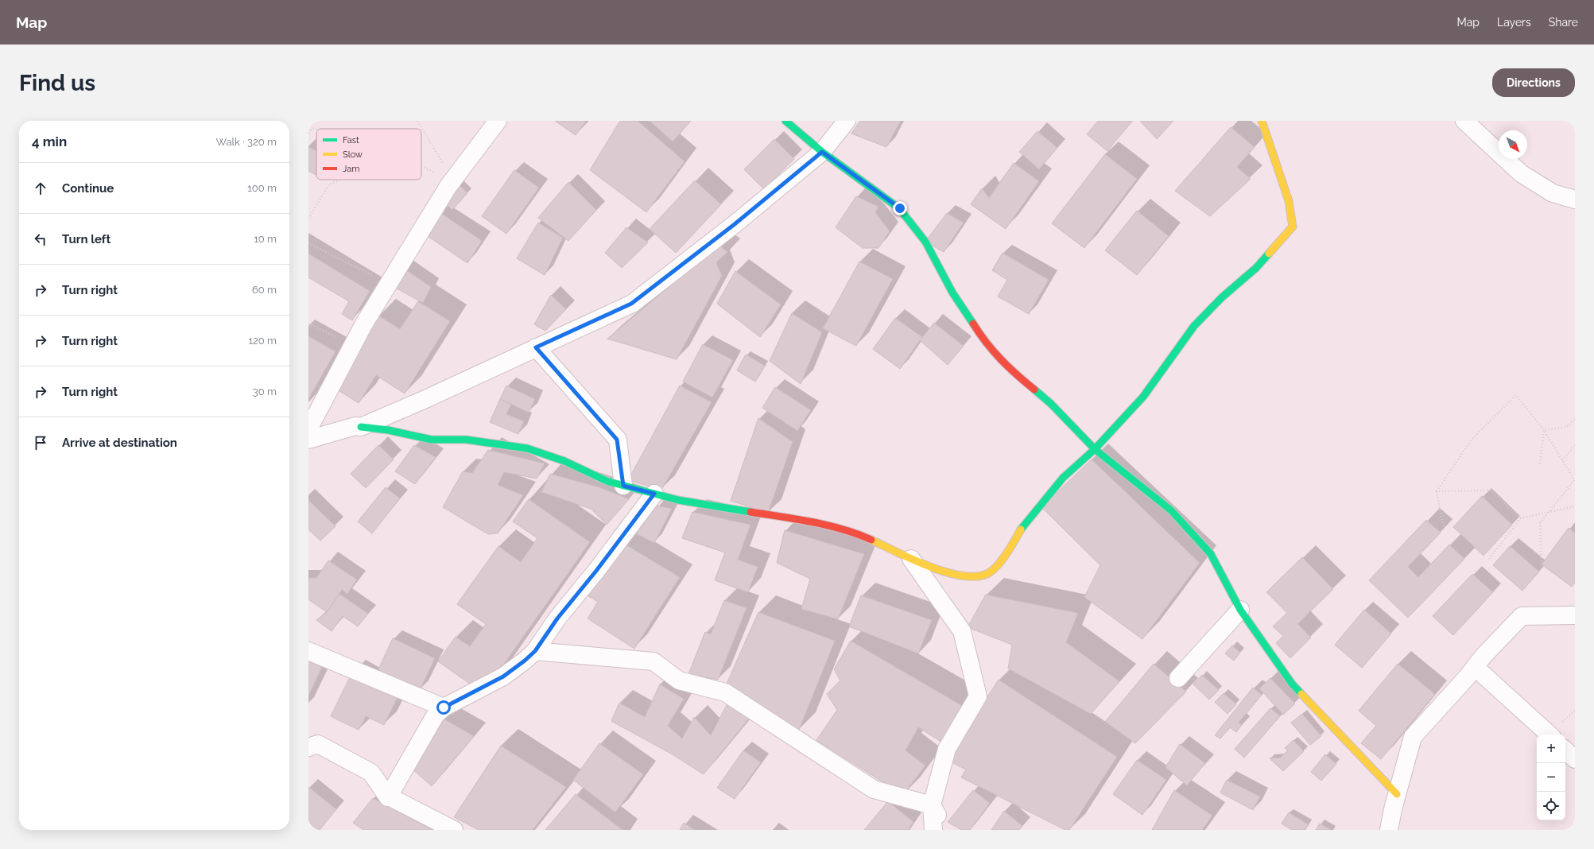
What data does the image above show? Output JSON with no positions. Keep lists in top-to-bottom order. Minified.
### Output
{"legend":["Fast","Slow","Jam"],"north":"bottom right","page":{"header":"Map","nav":["Map","Layers","Share"],"buttons":"Directions","title":"Find us","heading":["4 min","Walk · 320 m"],"list":[["Continue","100 m"],["Turn left","10 m"],["Turn right","60 m"],["Turn right","120 m"],["Turn right","30 m"],"Arrive at destination"],"map_buttons":["+","−"]}}
